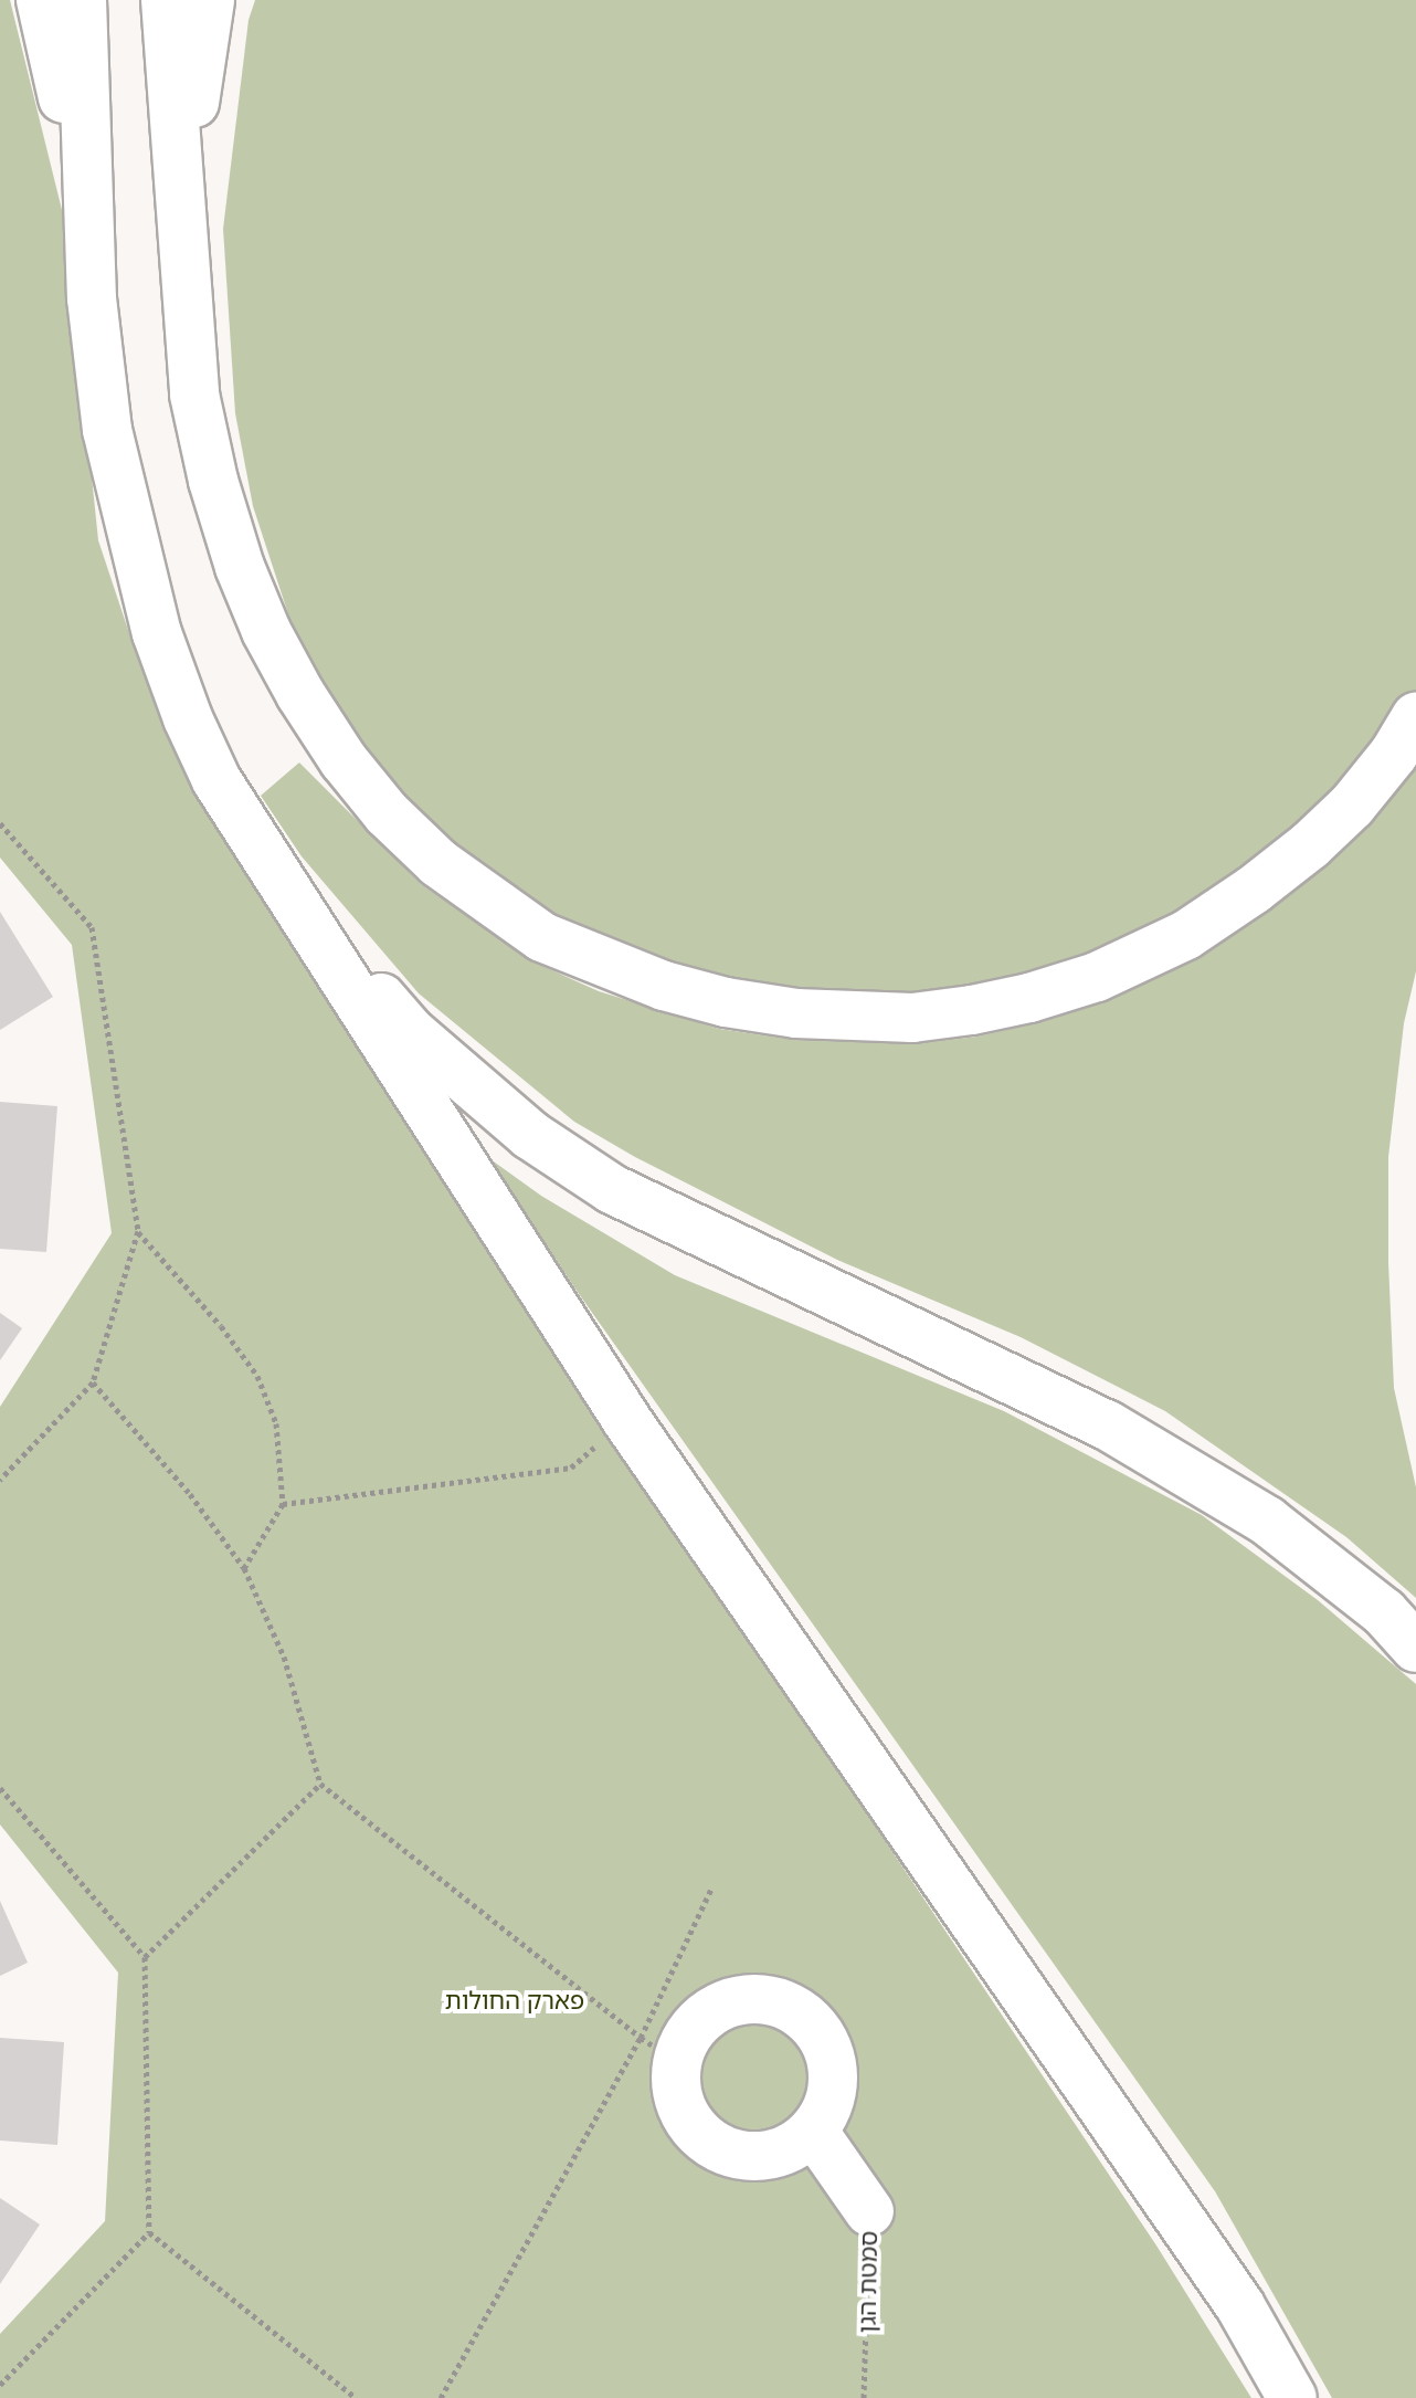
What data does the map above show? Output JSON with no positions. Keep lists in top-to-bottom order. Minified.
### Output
{"streets":{"main road":["סמטת הגן"]},"parks":["פארק החולות"]}
